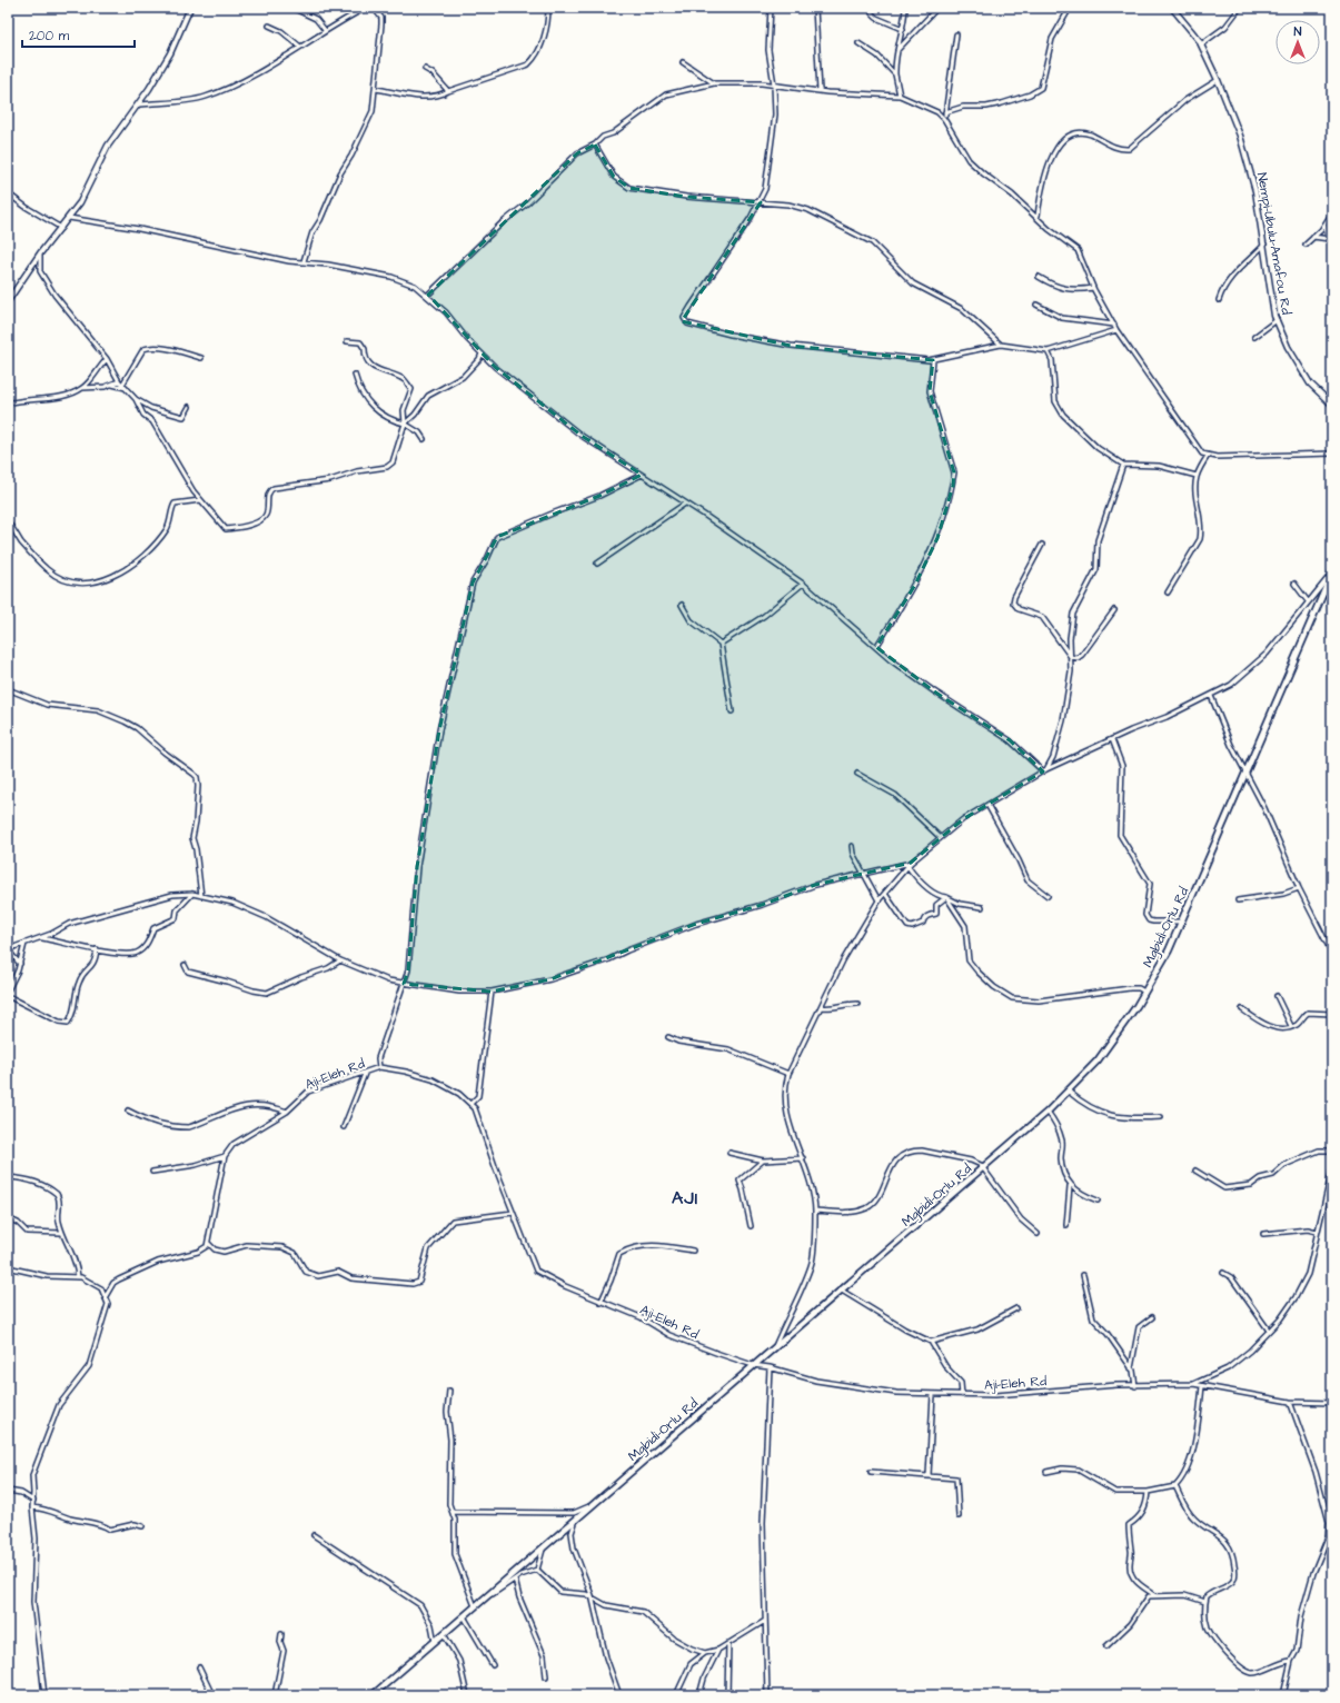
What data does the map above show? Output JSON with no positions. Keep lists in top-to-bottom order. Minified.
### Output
{"streets":{"main road":["Mgbidi-Orlu Rd"],"street":["Nempi-Ubulu-Amafou Rd","Aji-Eleh Rd"]},"crossings":[["Mgbidi-Orlu Rd","Aji-Eleh Rd"]],"districts":["AJI"],"scale_bar":"200 m","north":"top"}
